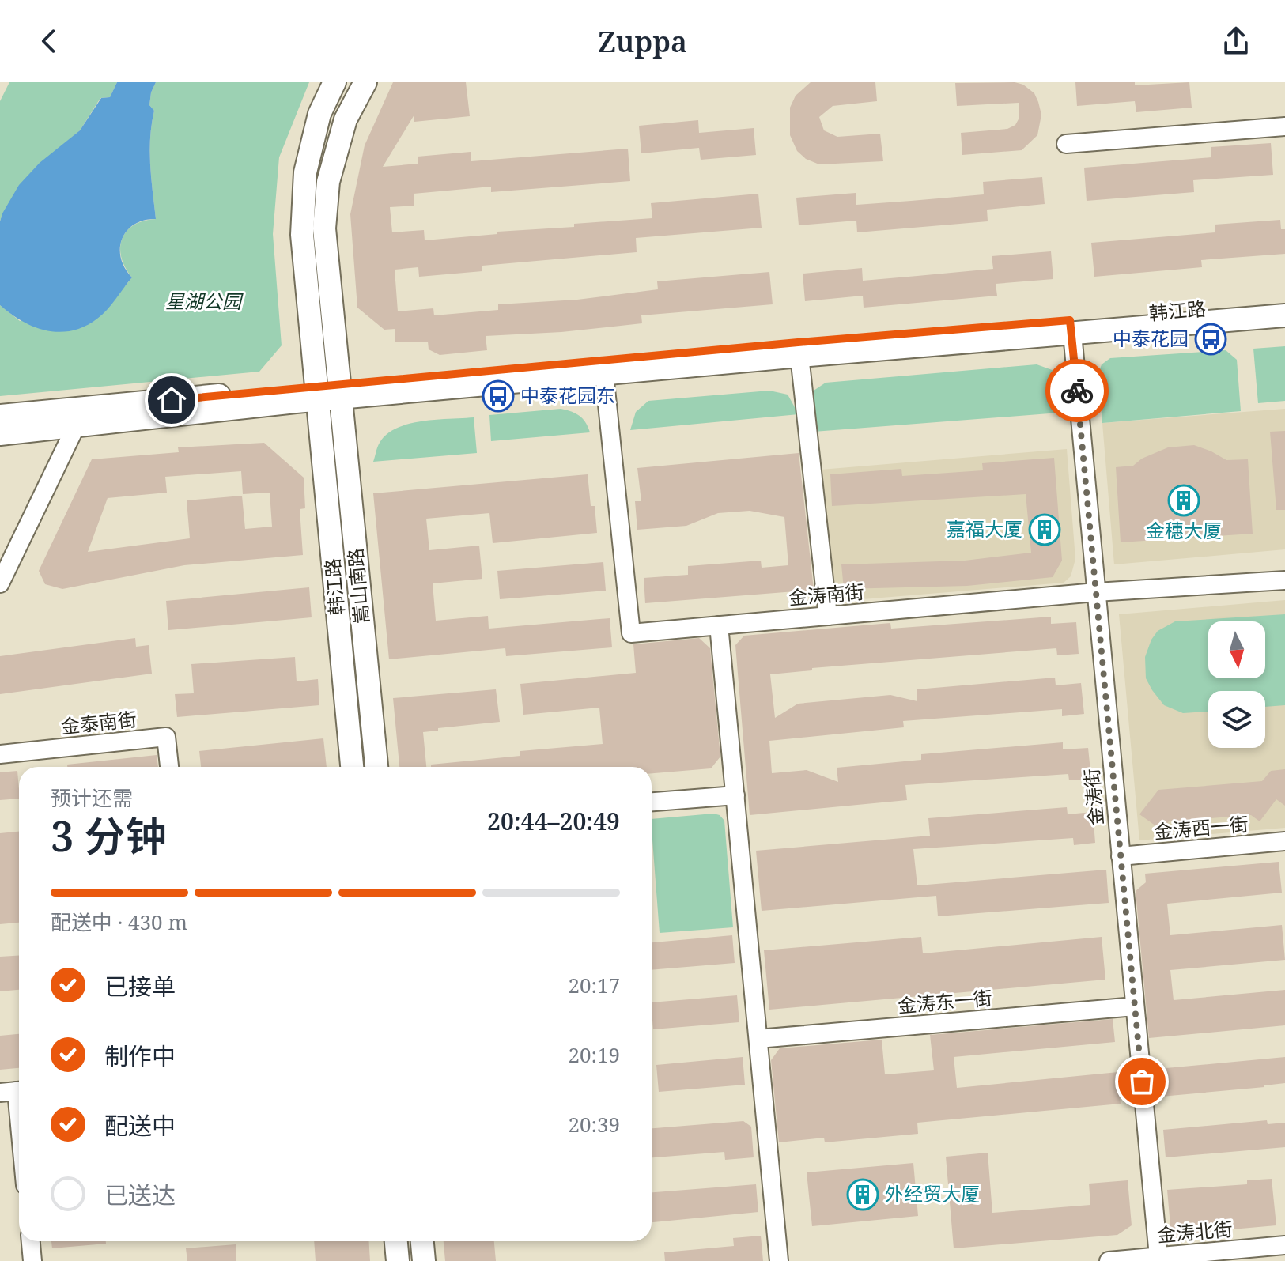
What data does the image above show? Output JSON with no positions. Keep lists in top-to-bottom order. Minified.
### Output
{"streets":{"street":["韩江路","嵩山南路","金涛南街","金泰南街","金涛街","金涛西一街","金涛东一街","金涛北街"]},"crossings":[["韩江路","嵩山南路"],["韩江路","金涛南街"],["韩江路","金涛街"],["金涛南街","金涛街"],["金涛街","金涛西一街"],["金涛街","金涛东一街"],["金涛街","金涛北街"]],"parks":["星湖公园"],"places":{"bus stop":["中泰花园","中泰花园东"],"building":["金穗大厦","嘉福大厦","外经贸大厦"]},"north":"bottom","page":{"header":"Zuppa","heading":["3 分钟","预计还需","20:44–20:49"],"bar":"配送中 · 430 m","list":[["已接单","20:17"],["制作中","20:19"],["配送中","20:39"],"已送达"]}}
